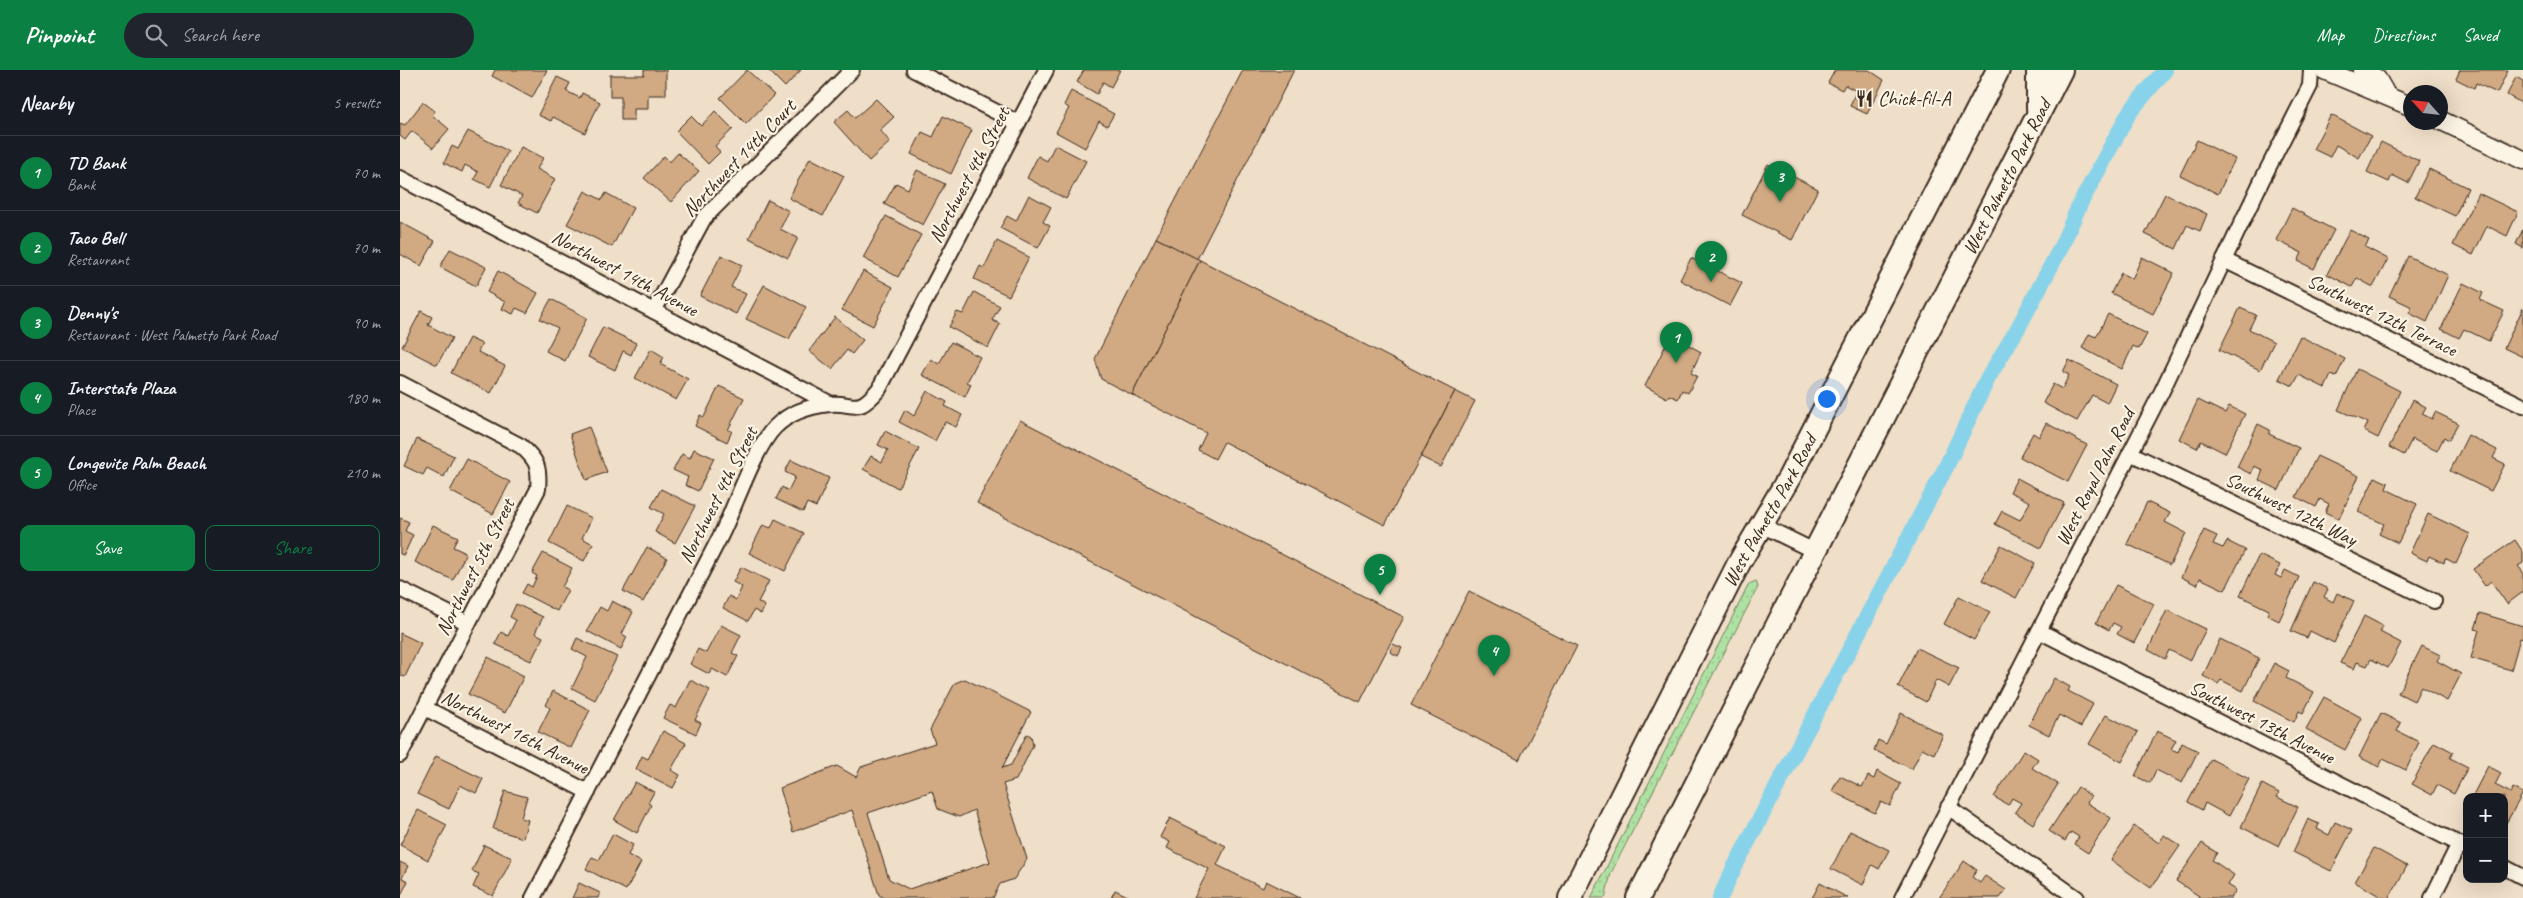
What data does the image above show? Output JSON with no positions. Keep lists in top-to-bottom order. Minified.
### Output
{"streets":{"main road":["West Palmetto Park Road"],"street":["Northwest 14th Court","Northwest 4th Street","Northwest 14th Avenue","Southwest 12th Terrace","West Royal Palm Road","Southwest 12th Way","Northwest 5th Street","Southwest 13th Avenue","Northwest 16th Avenue"]},"crossings":[["Northwest 14th Court","Northwest 14th Avenue"],["Northwest 4th Street","Northwest 14th Avenue"],["Northwest 4th Street","Northwest 16th Avenue"],["Southwest 12th Terrace","West Royal Palm Road"],["West Royal Palm Road","Southwest 12th Way"],["West Royal Palm Road","Southwest 13th Avenue"],["Northwest 5th Street","Northwest 16th Avenue"]],"places":{"restaurant":["Chick-fil-A"]},"north":"top left","page":{"header":"Pinpoint","search":"Search here","nav":["Map","Directions","Saved"],"heading":["Nearby","5 results"],"list":[{"mark":"1","name":"TD Bank","note":"Bank","value":"70 m"},{"mark":"2","name":"Taco Bell","note":"Restaurant","value":"70 m"},{"mark":"3","name":"Denny's","note":"Restaurant · West Palmetto Park Road","value":"90 m"},{"mark":"4","name":"Interstate Plaza","note":"Place","value":"180 m"},{"mark":"5","name":"Longevite Palm Beach","note":"Office","value":"210 m"}],"pins":["3","2","1","5","4"],"buttons":["Save","Share"],"map_buttons":["+","−"]}}
